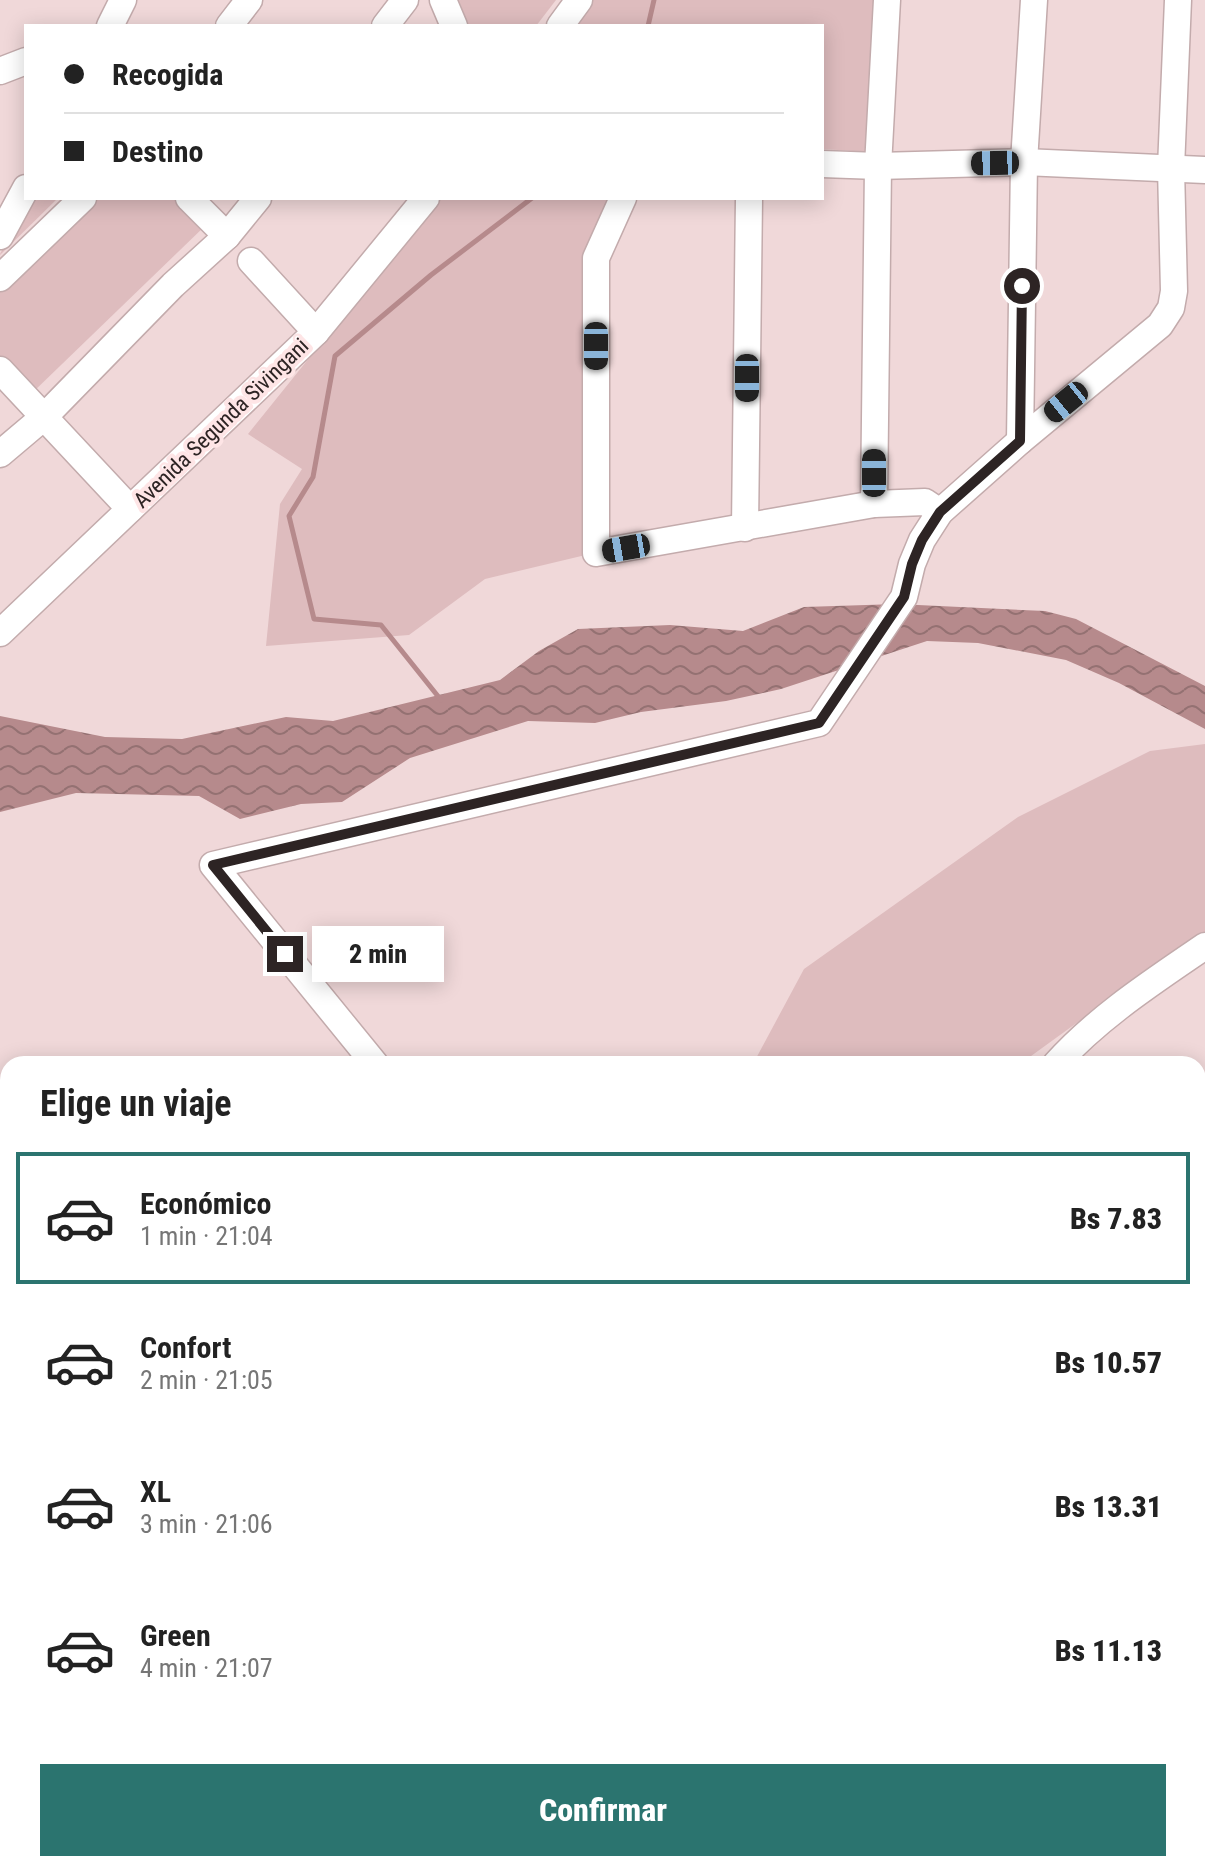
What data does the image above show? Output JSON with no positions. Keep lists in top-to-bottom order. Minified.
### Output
{"streets":{"street":["Avenida Segunda Sivingani"]},"page":{"banner":["Recogida","Destino"],"bubble":"2 min","heading":"Elige un viaje","list":[{"name":"Económico","note":"1 min · 21:04","value":"Bs 7.83"},{"name":"Confort","note":"2 min · 21:05","value":"Bs 10.57"},{"name":"XL","note":"3 min · 21:06","value":"Bs 13.31"},{"name":"Green","note":"4 min · 21:07","value":"Bs 11.13"}],"buttons":"Confirmar"}}
